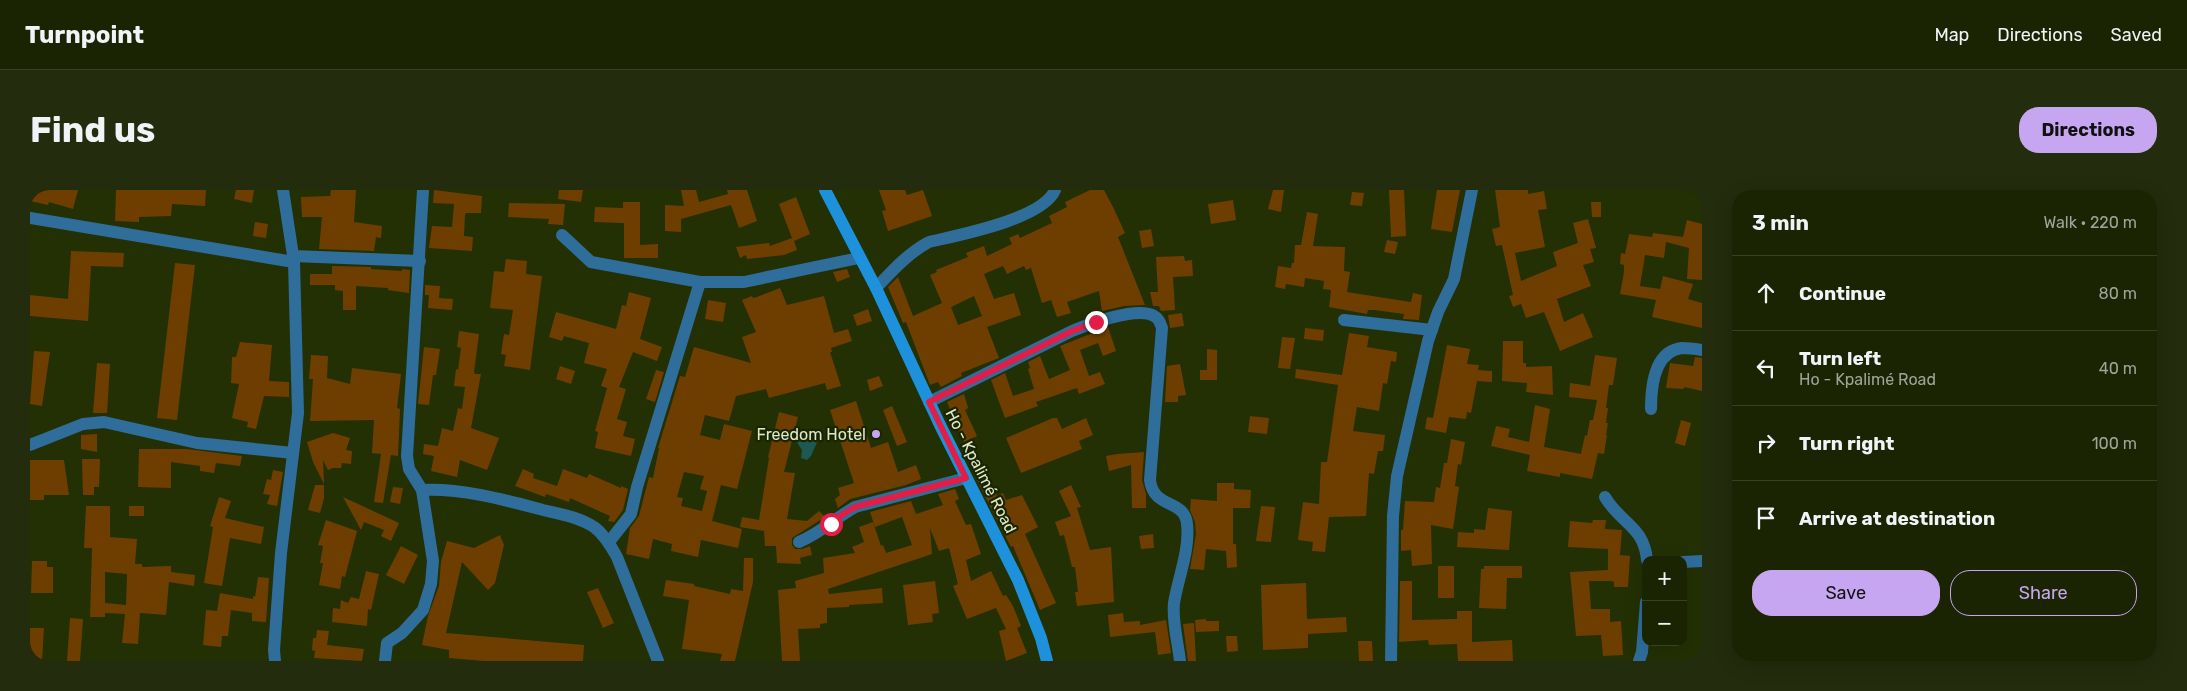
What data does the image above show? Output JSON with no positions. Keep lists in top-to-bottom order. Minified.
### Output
{"streets":{"main road":["Ho - Kpalimé Road"]},"places":["Freedom Hotel"],"page":{"header":"Turnpoint","nav":["Map","Directions","Saved"],"buttons":["Directions",["Save","Share"]],"title":"Find us","heading":["3 min","Walk · 220 m"],"list":[["Continue","80 m"],["Turn left","Ho - Kpalimé Road","40 m"],["Turn right","100 m"],"Arrive at destination"],"map_buttons":["+","−"]}}
